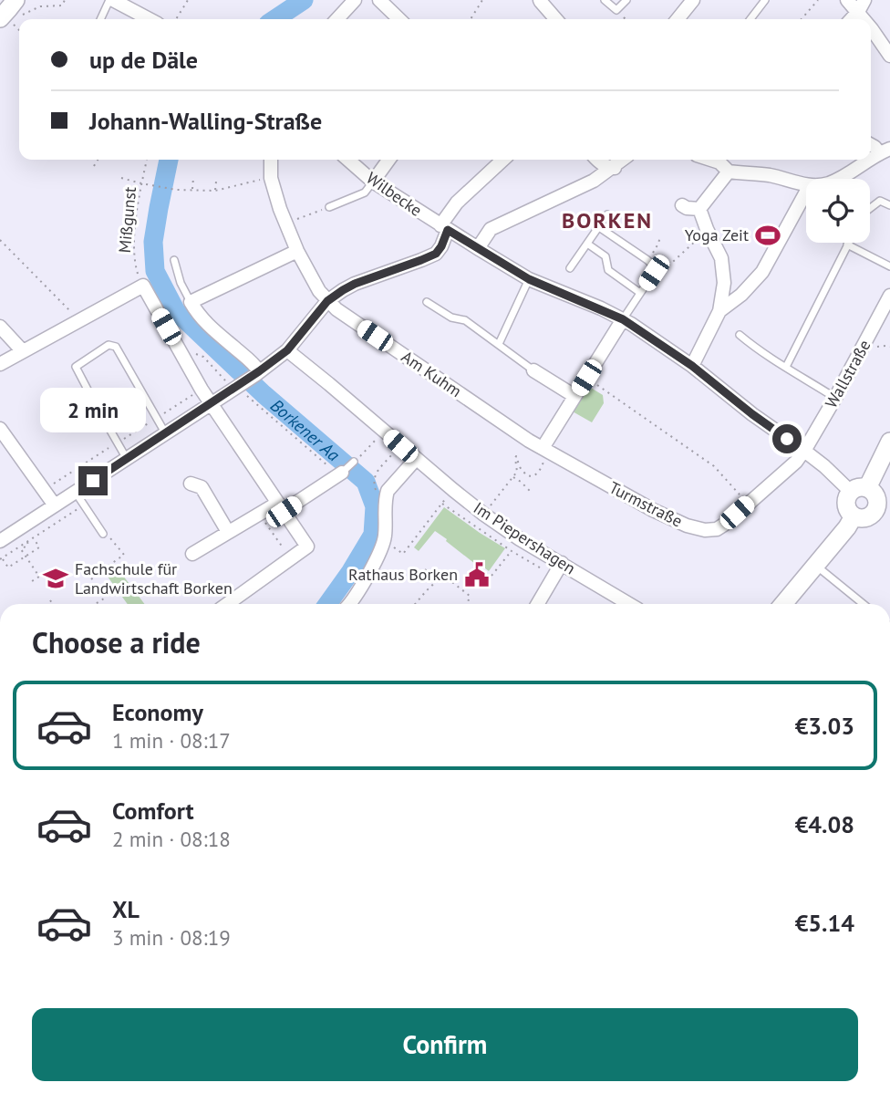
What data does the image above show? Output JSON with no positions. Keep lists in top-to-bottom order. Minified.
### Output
{"streets":{"street":["Wilbecke","Am Kuhm","Wallstraße","Turmstraße","Im Piepershagen"],"path":["Mißgunst"]},"crossings":[["Wilbecke","Wallstraße"],["Wilbecke","Turmstraße"],["Am Kuhm","Turmstraße"],["Wallstraße","Turmstraße"]],"districts":["BORKEN"],"water":["Borkener Aa"],"places":{"sports":["Yoga Zeit"],"public building":["Rathaus Borken"],"school or university":["Fachschule für Landwirtschaft Borken"]},"page":{"banner":["up de Däle","Johann-Walling-Straße"],"bubble":"2 min","heading":"Choose a ride","list":[{"name":"Economy","note":"1 min · 08:17","value":"€3.03"},{"name":"Comfort","note":"2 min · 08:18","value":"€4.08"},{"name":"XL","note":"3 min · 08:19","value":"€5.14"}],"buttons":"Confirm"}}
